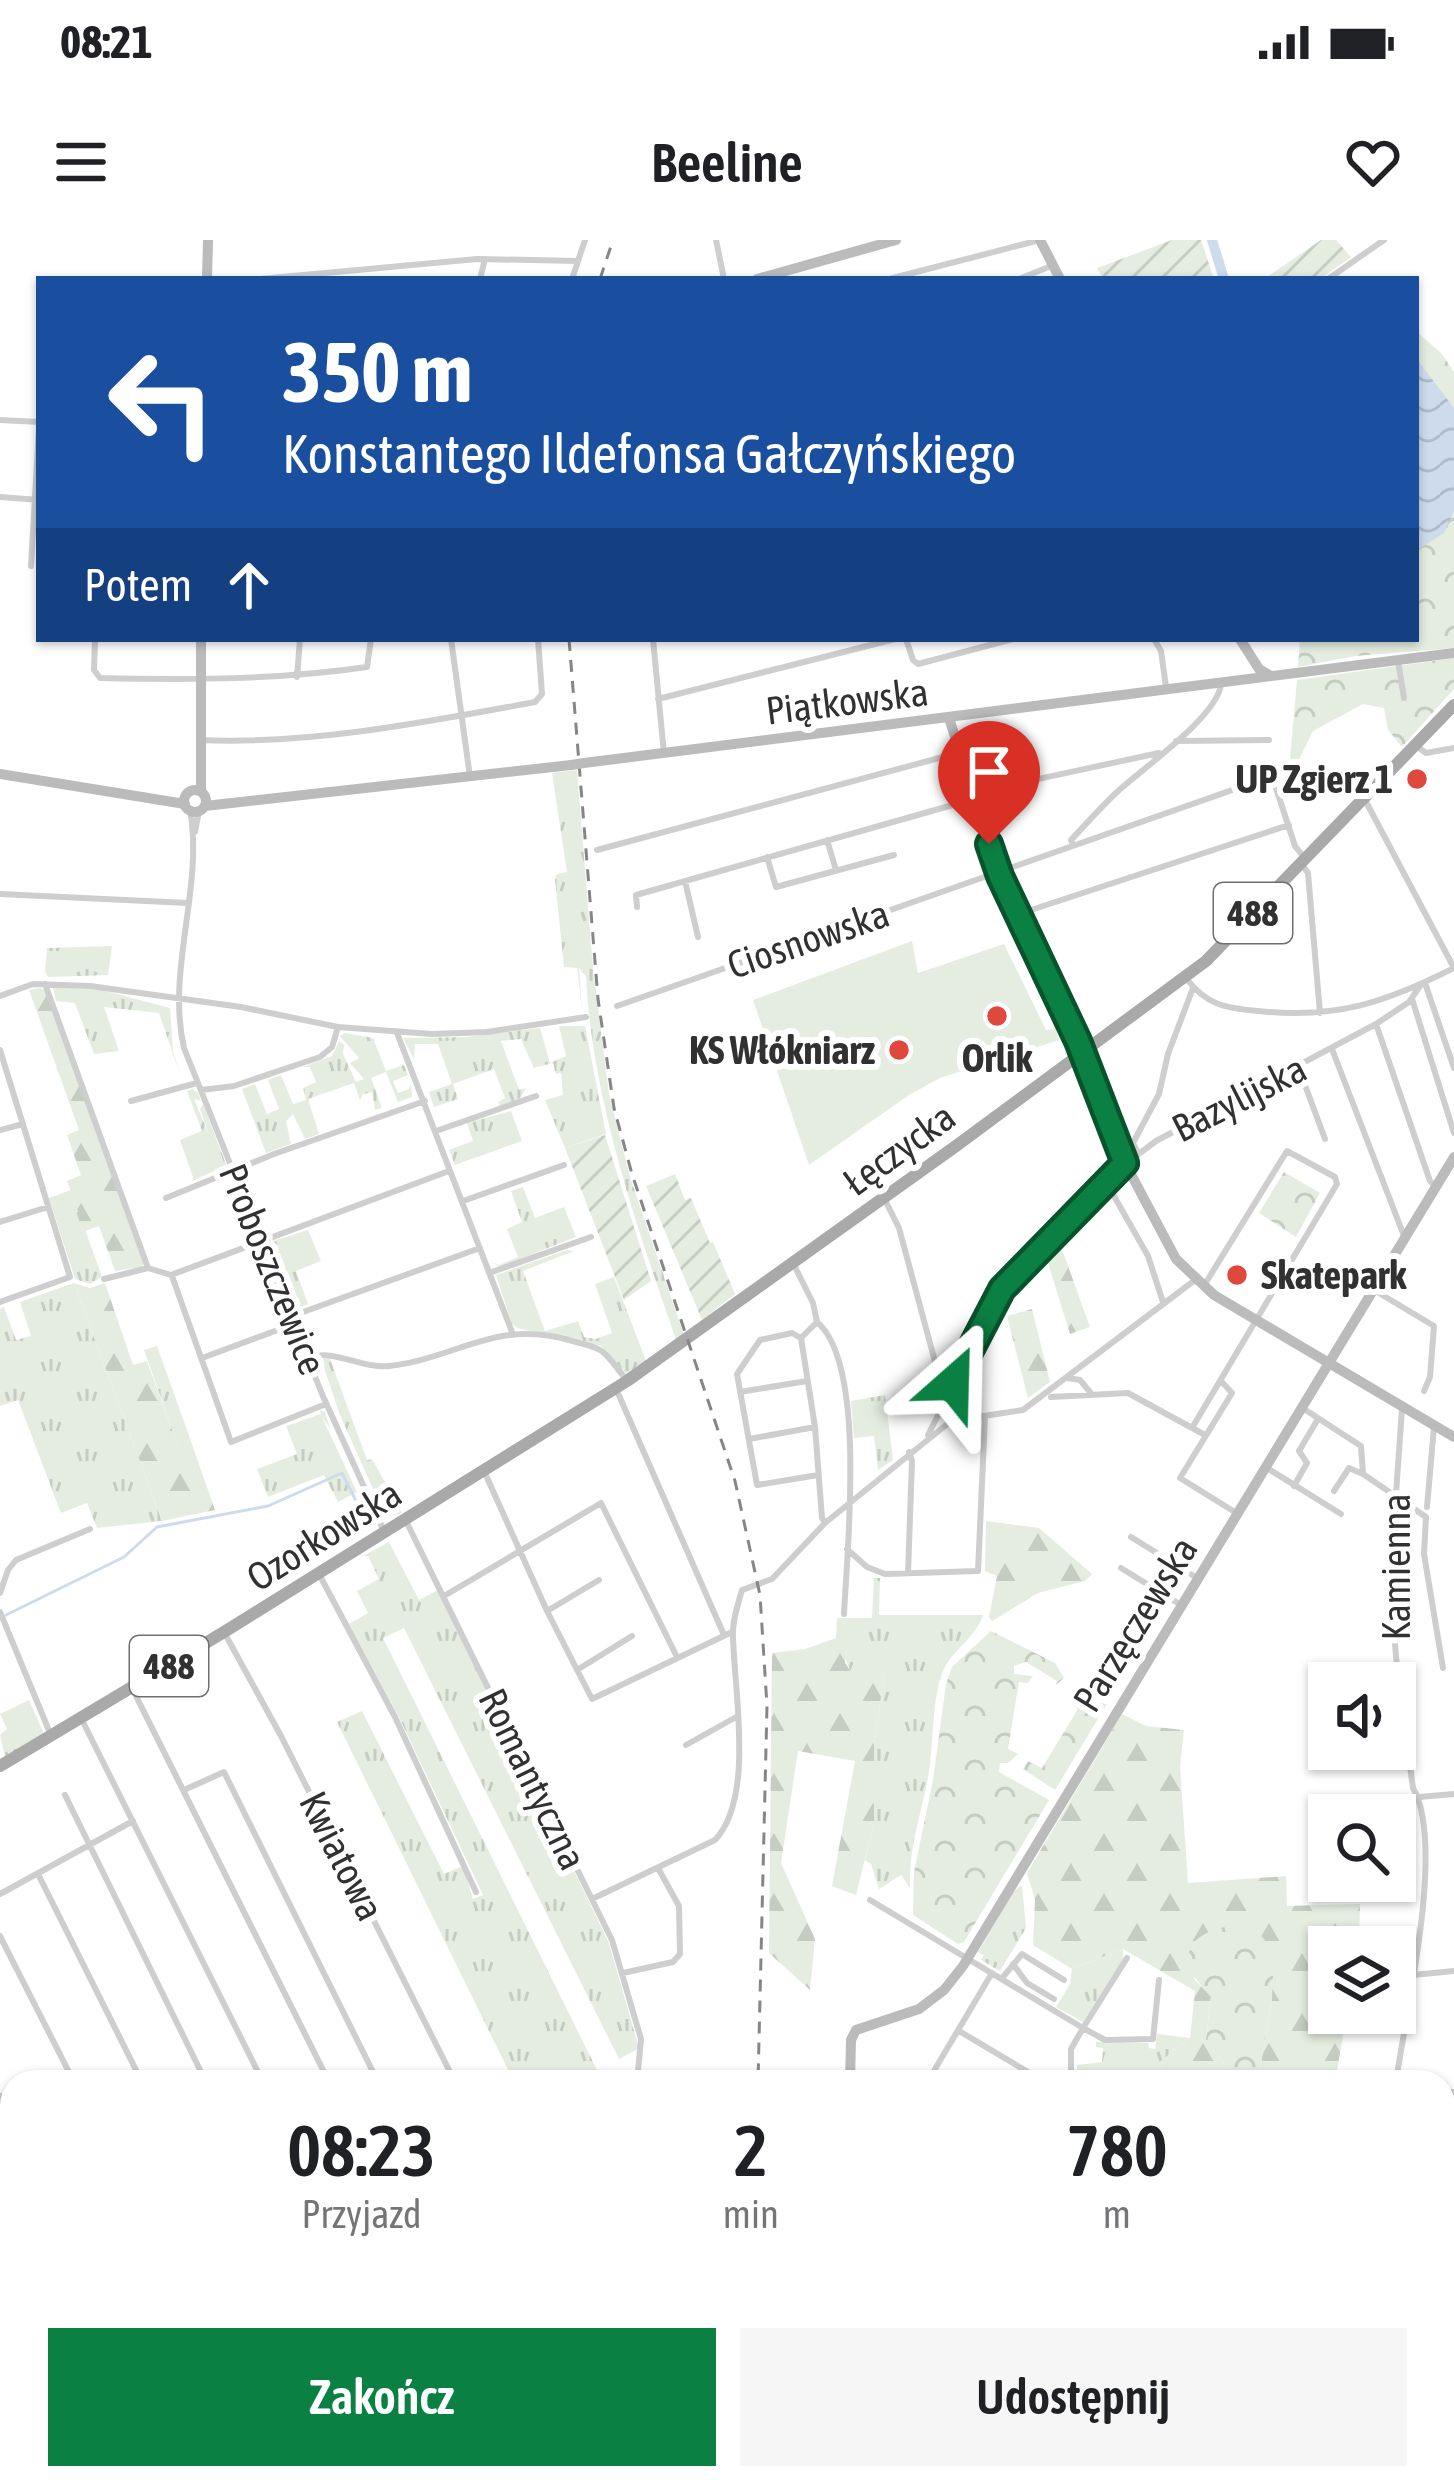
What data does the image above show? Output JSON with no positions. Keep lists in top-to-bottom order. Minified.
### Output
{"streets":{"main road":["488","Łęczycka","Ozorkowska"],"street":["Piątkowska","Ciosnowska","Bazylijska","Proboszczewice","Kamienna","Parzęczewska","Romantyczna","Kwiatowa"]},"crossings":[["Piątkowska","Proboszczewice"],["488","Łęczycka"],["Łęczycka","Ozorkowska"],["Proboszczewice","Ozorkowska"],["Ozorkowska","Romantyczna"],["Ozorkowska","Kwiatowa"]],"places":["UP Zgierz 1","Orlik","KS Włókniarz","Skatepark"],"page":{"status":"08:21","header":"Beeline","turn":["350 m","Konstantego Ildefonsa Gałczyńskiego"],"then":"Potem","eta":["08:23","Przyjazd","2","min","780","m"],"buttons":["Zakończ","Udostępnij"]}}
